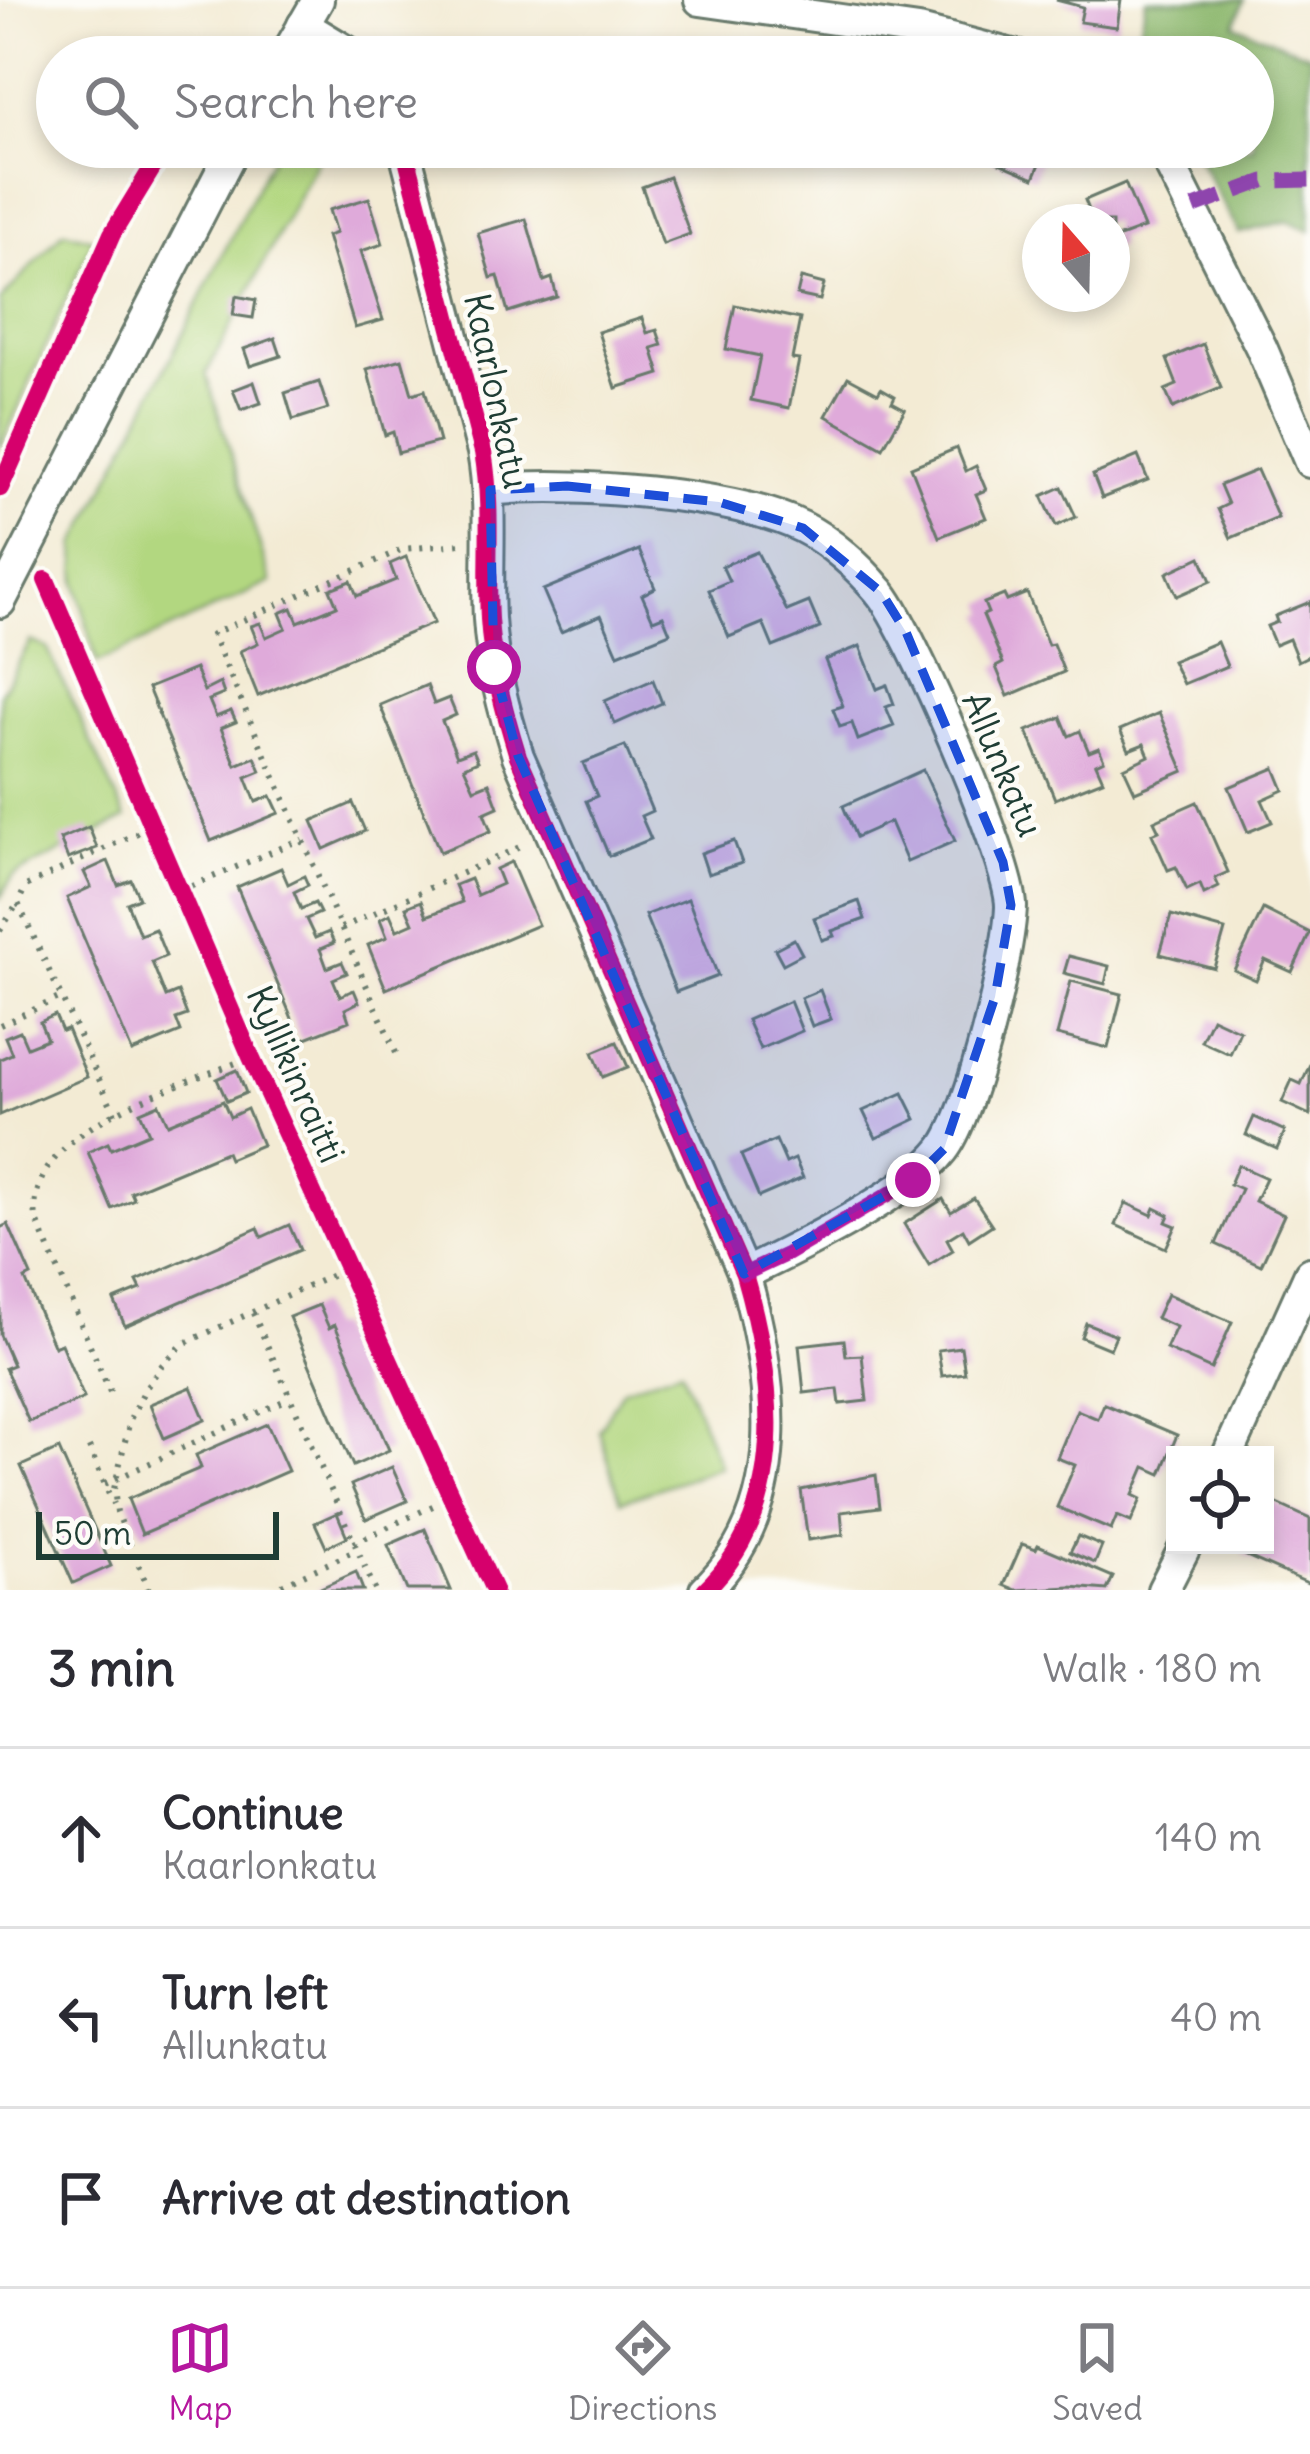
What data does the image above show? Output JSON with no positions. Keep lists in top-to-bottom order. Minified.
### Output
{"streets":{"street":["Kaarlonkatu","Allunkatu"],"cycle path":["Kyllikinraitti"]},"crossings":[["Kaarlonkatu","Allunkatu"]],"scale_bar":"50 m","north":"top","page":{"search":"Search here","scale":"50 m","heading":["3 min","Walk · 180 m"],"list":[["Continue","Kaarlonkatu","140 m"],["Turn left","Allunkatu","40 m"],"Arrive at destination"],"nav":["Map","Directions","Saved"]}}
